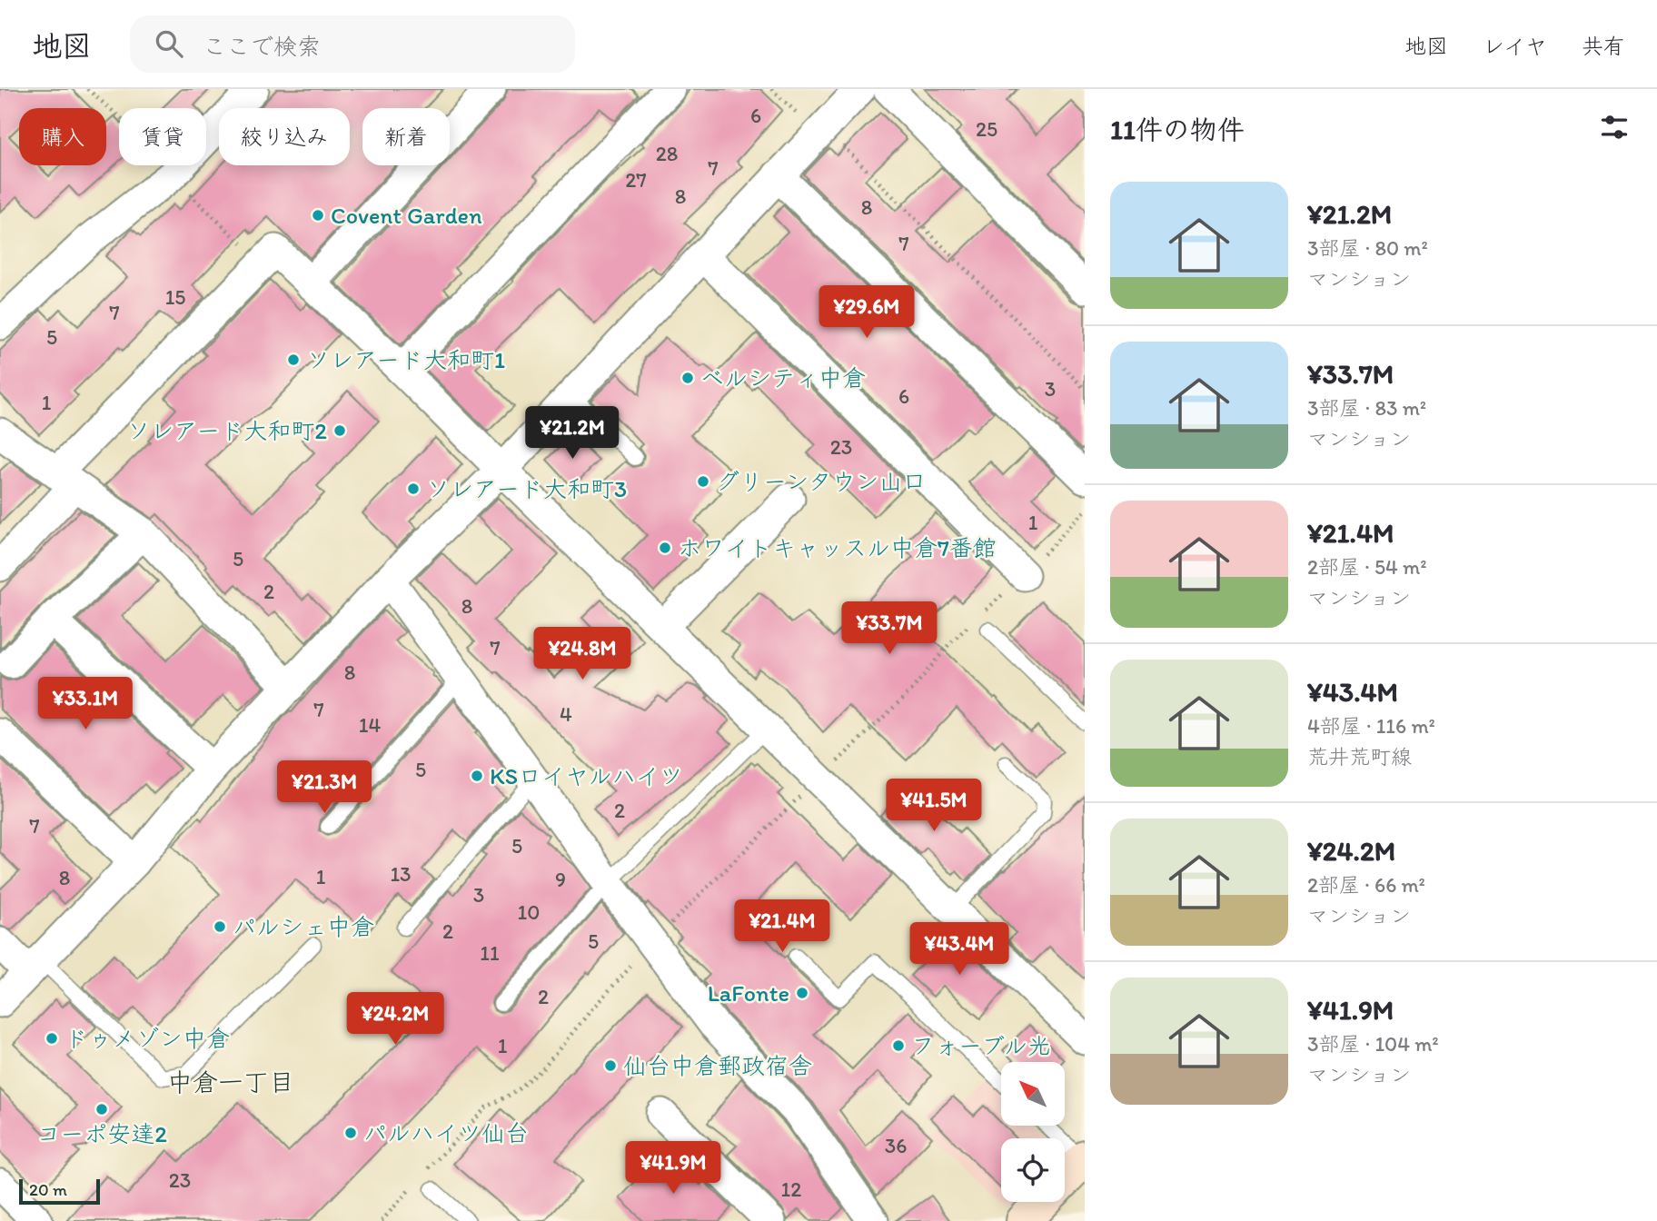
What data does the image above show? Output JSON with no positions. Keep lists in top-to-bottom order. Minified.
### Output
{"districts":["中倉一丁目"],"places":["Covent Garden","ソレアード大和町1","ベルシティ中倉","ソレアード大和町2","グリーンタウン山口","ソレアード大和町3","ホワイトキャッスル中倉7番館","KSロイヤルハイツ","パルシェ中倉","LaFonte","ドゥメゾン中倉","フォーブル光","仙台中倉郵政宿舎","コーポ安達2","パルハイツ仙台"],"house_numbers":["6","25","28","7","27","8","8","7","15","7","5","3","6","1","23","1","5","2","8","7","8","7","4","14","5","2","7","5","13","1","8","9","3","10","2","5","11","2","1","36","23","12"],"scale_bar":"20 m","north":"top left","page":{"header":"地図","search":"ここで検索","nav":["地図","レイヤ","共有"],"heading":"11件の物件","chip":["購入","賃貸","絞り込み","新着"],"list":[{"name":"¥21.2M","note":"3部屋 · 80 m² · マンション"},{"name":"¥33.7M","note":"3部屋 · 83 m² · マンション"},{"name":"¥21.4M","note":"2部屋 · 54 m² · マンション"},{"name":"¥43.4M","note":"4部屋 · 116 m² · 荒井荒町線"},{"name":"¥24.2M","note":"2部屋 · 66 m² · マンション"},{"name":"¥41.9M","note":"3部屋 · 104 m² · マンション"}],"price":["¥29.6M","¥21.2M","¥33.7M","¥24.8M","¥33.1M","¥21.3M","¥41.5M","¥21.4M","¥43.4M","¥24.2M","¥41.9M"],"scale":"20 m"}}
